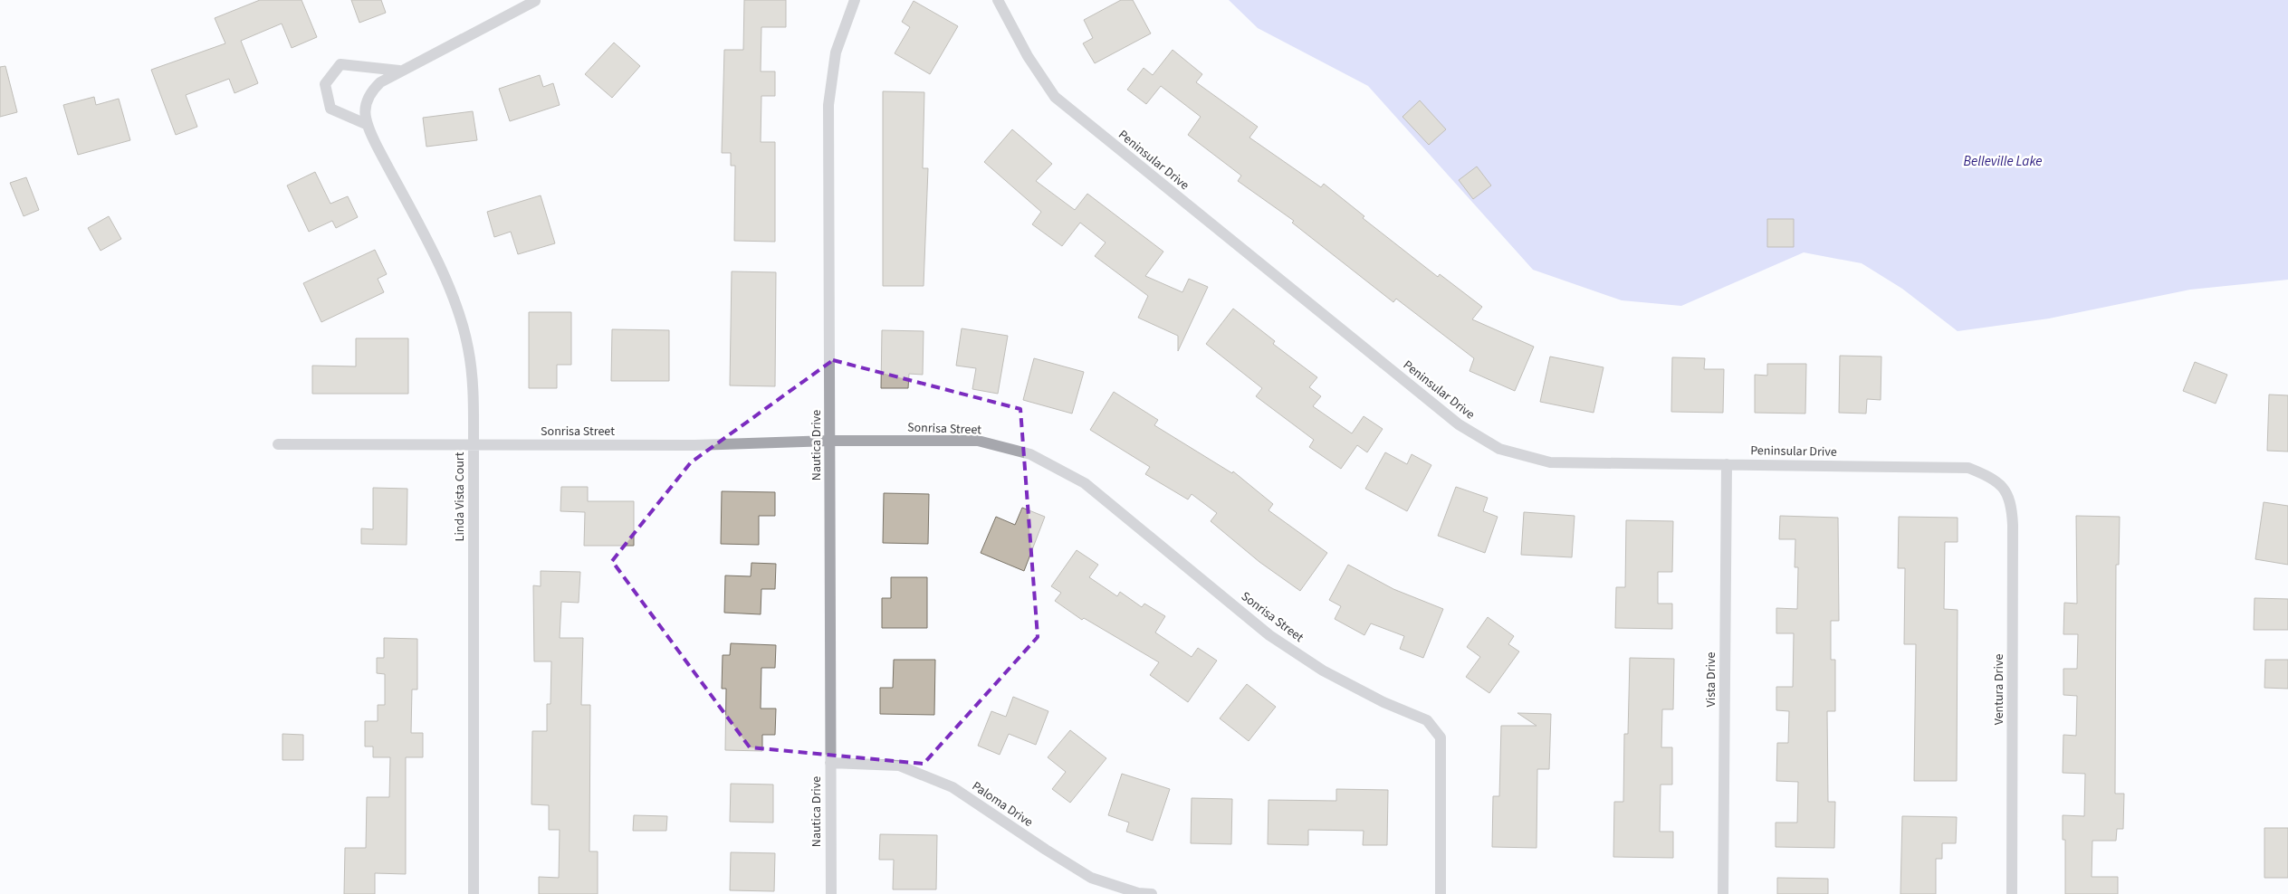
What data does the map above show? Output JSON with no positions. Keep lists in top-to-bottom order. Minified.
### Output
{"streets":{"street":["Peninsular Drive","Sonrisa Street","Nautica Drive","Linda Vista Court","Vista Drive","Ventura Drive","Paloma Drive"]},"crossings":[["Peninsular Drive","Vista Drive"],["Peninsular Drive","Ventura Drive"],["Sonrisa Street","Nautica Drive"],["Sonrisa Street","Linda Vista Court"],["Nautica Drive","Paloma Drive"]],"water":["Belleville Lake"]}
